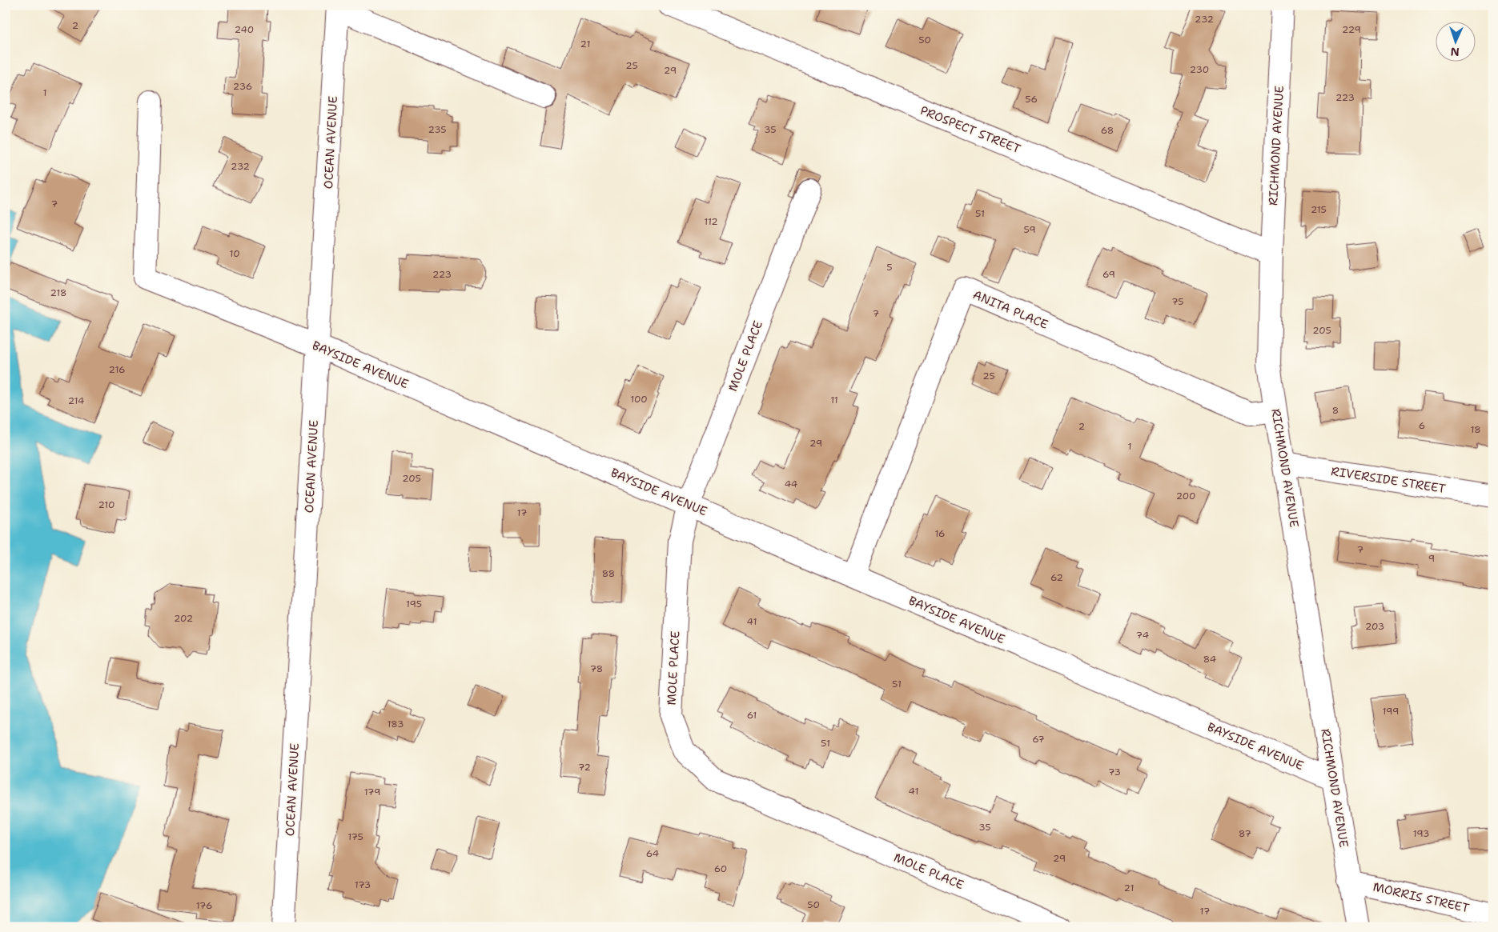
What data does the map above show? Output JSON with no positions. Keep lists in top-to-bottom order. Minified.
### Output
{"streets":{"street":["PROSPECT STREET","OCEAN AVENUE","RICHMOND AVENUE","ANITA PLACE","MOLE PLACE","BAYSIDE AVENUE","RIVERSIDE STREET","MORRIS STREET"]},"crossings":[["PROSPECT STREET","RICHMOND AVENUE"],["OCEAN AVENUE","BAYSIDE AVENUE"],["RICHMOND AVENUE","ANITA PLACE"],["RICHMOND AVENUE","BAYSIDE AVENUE"],["RICHMOND AVENUE","RIVERSIDE STREET"],["RICHMOND AVENUE","MORRIS STREET"],["ANITA PLACE","BAYSIDE AVENUE"],["MOLE PLACE","BAYSIDE AVENUE"]],"house_numbers":["232","2","240","229","50","21","25","230","29","236","1","223","56","235","35","68","232","7","215","51","112","59","10","5","223","69","218","75","7","205","216","25","100","11","214","8","6","2","18","29","1","205","44","200","210","17","16","7","9","88","62","195","202","41","203","74","84","78","51","199","61","183","67","51","72","73","41","179","35","87","193","175","64","29","60","173","21","50","176","17"],"north":"bottom"}
